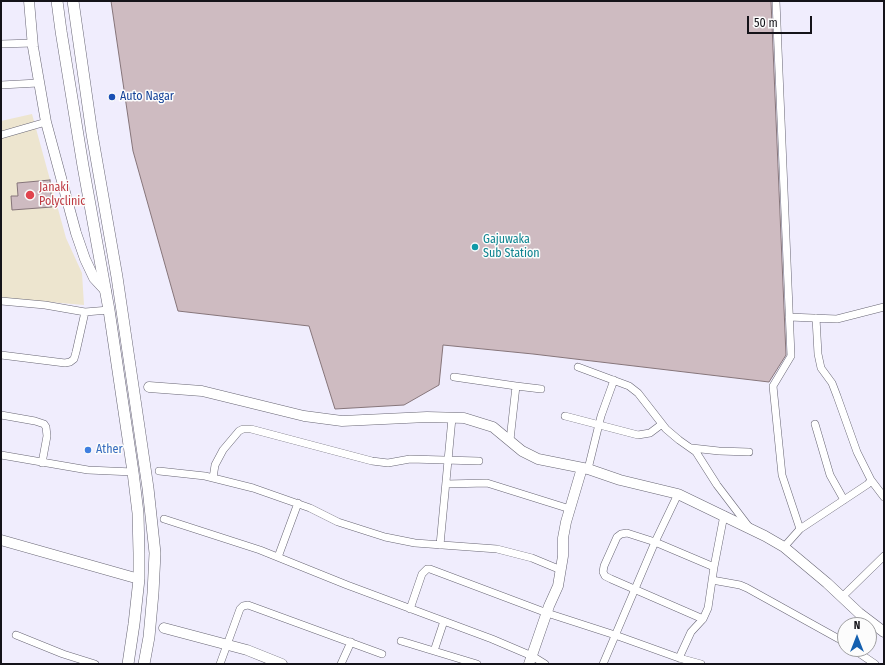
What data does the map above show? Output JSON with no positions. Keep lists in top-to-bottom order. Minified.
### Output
{"places":["Auto Nagar","Janaki Polyclinic","Gajuwaka Sub Station","Ather"],"scale_bar":"50 m","north":"top"}
